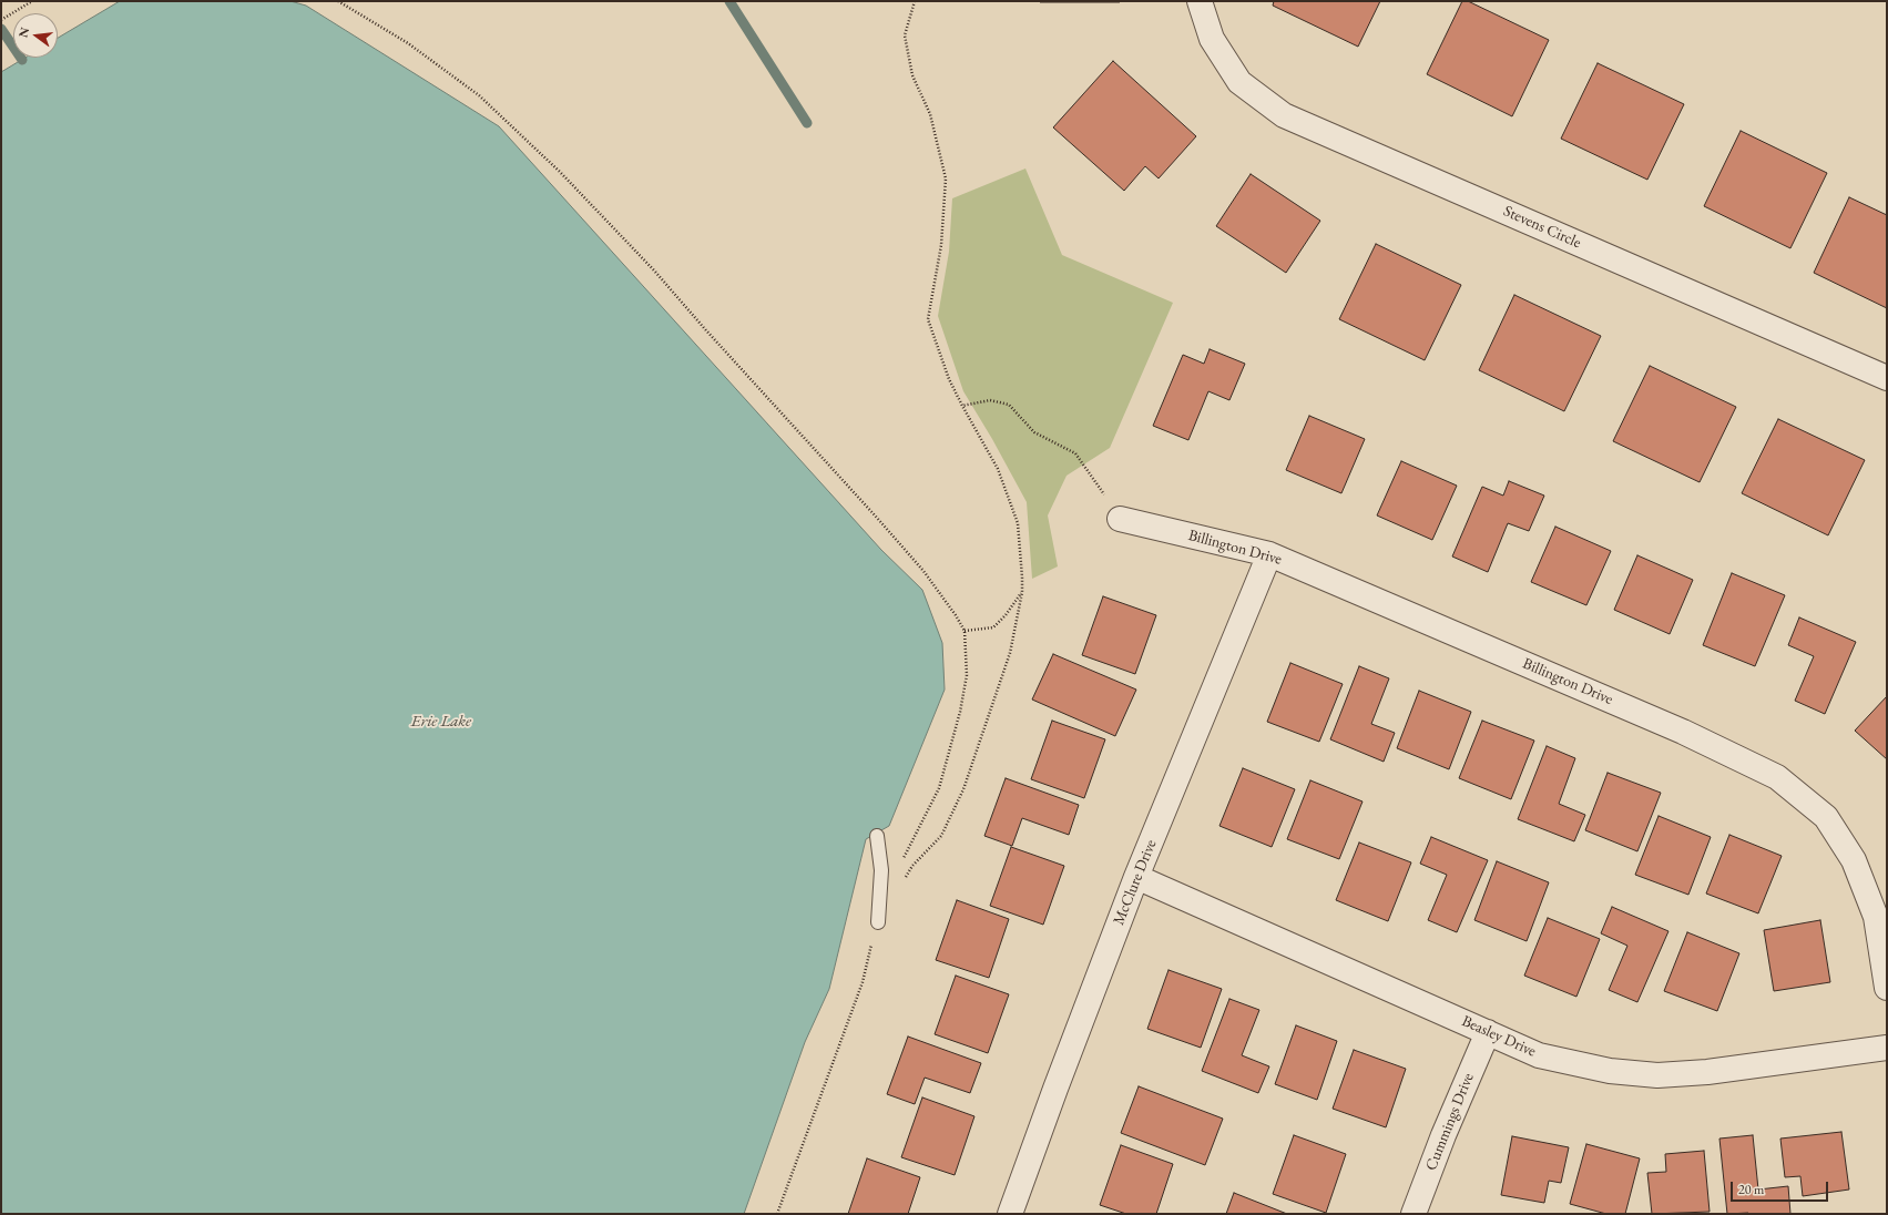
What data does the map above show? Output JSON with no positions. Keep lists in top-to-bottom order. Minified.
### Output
{"streets":{"street":["Stevens Circle","Billington Drive","McClure Drive","Beasley Drive","Cummings Drive"]},"crossings":[["Billington Drive","McClure Drive"],["McClure Drive","Beasley Drive"],["Beasley Drive","Cummings Drive"]],"water":["Erie Lake"],"scale_bar":"20 m","north":"left"}
